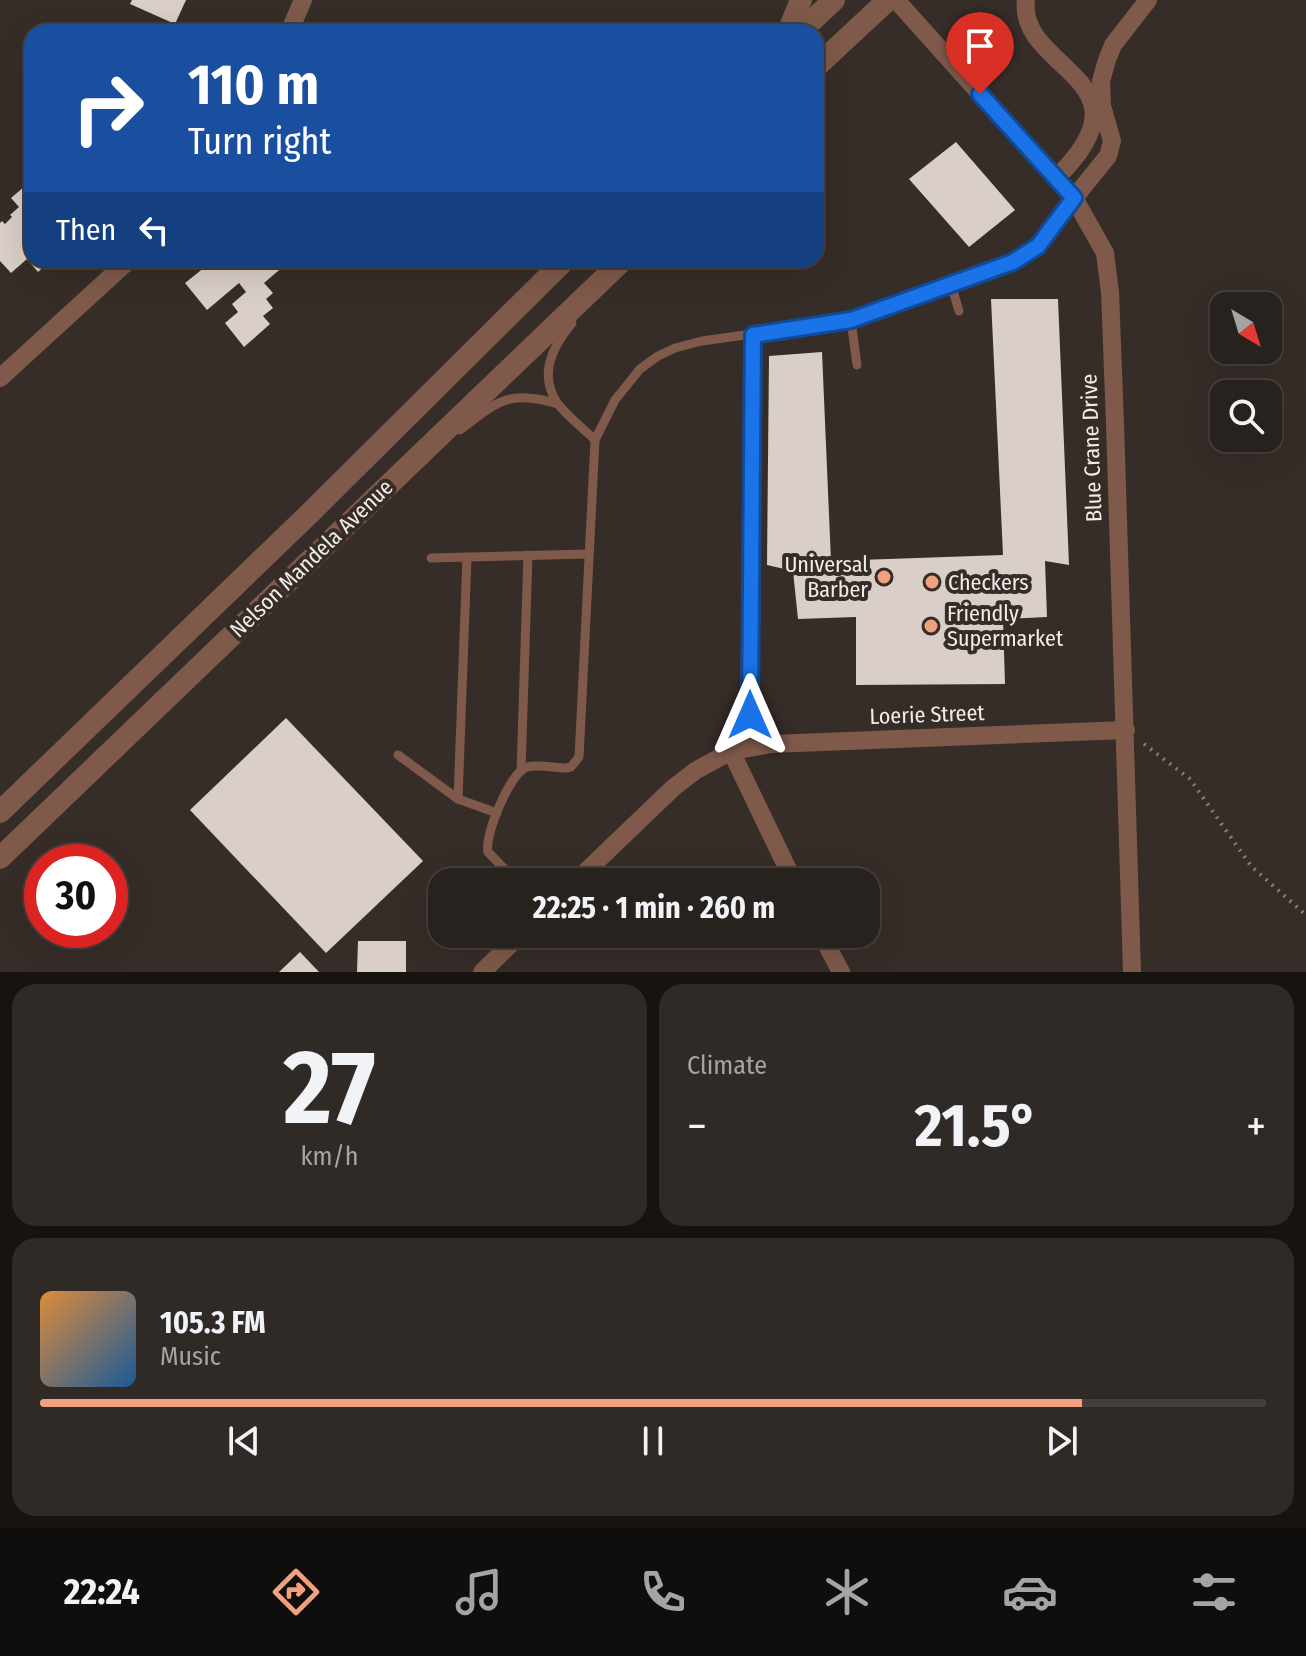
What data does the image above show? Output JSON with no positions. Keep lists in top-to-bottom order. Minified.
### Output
{"streets":{"street":["Blue Crane Drive","Nelson Mandela Avenue","Loerie Street"]},"crossings":[["Blue Crane Drive","Loerie Street"]],"places":["Universal Barber","Checkers","Friendly Supermarket"],"north":"bottom right","page":{"turn":["110 m","Turn right"],"then":"Then","limit":"30","trip":"22:25 · 1 min · 260 m","tile":[["27","km/h"],"Climate"],"heat":["−","21.5°","+"],"song":["105.3 FM","Music"],"tabs":"22:24"}}
